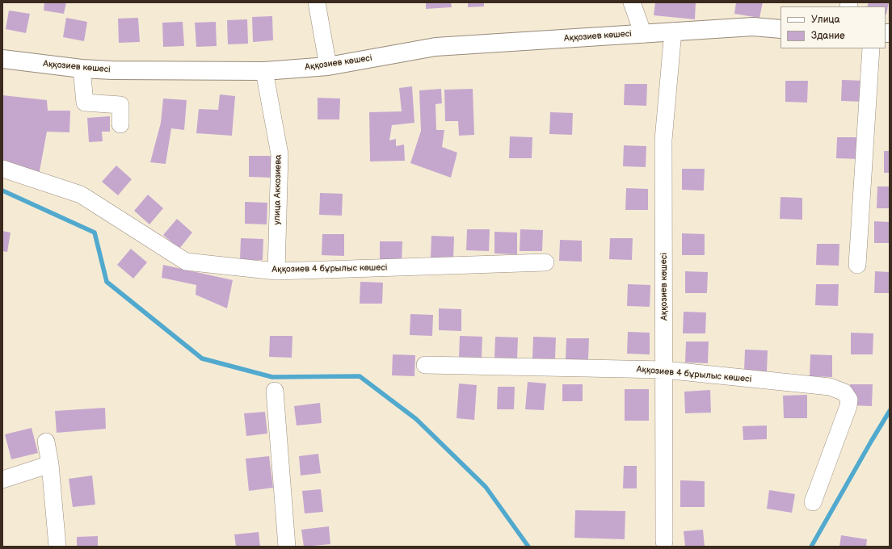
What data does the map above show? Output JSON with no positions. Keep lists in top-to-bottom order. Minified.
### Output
{"streets":{"main road":["Аққозиев көшесі"],"street":["улица Аккозиева","Аққозиев 4 бұрылыс көшесі"]},"crossings":[["Аққозиев көшесі","улица Аккозиева"],["Аққозиев көшесі","Аққозиев 4 бұрылыс көшесі"],["улица Аккозиева","Аққозиев 4 бұрылыс көшесі"]],"legend":["Улица","Здание"]}
